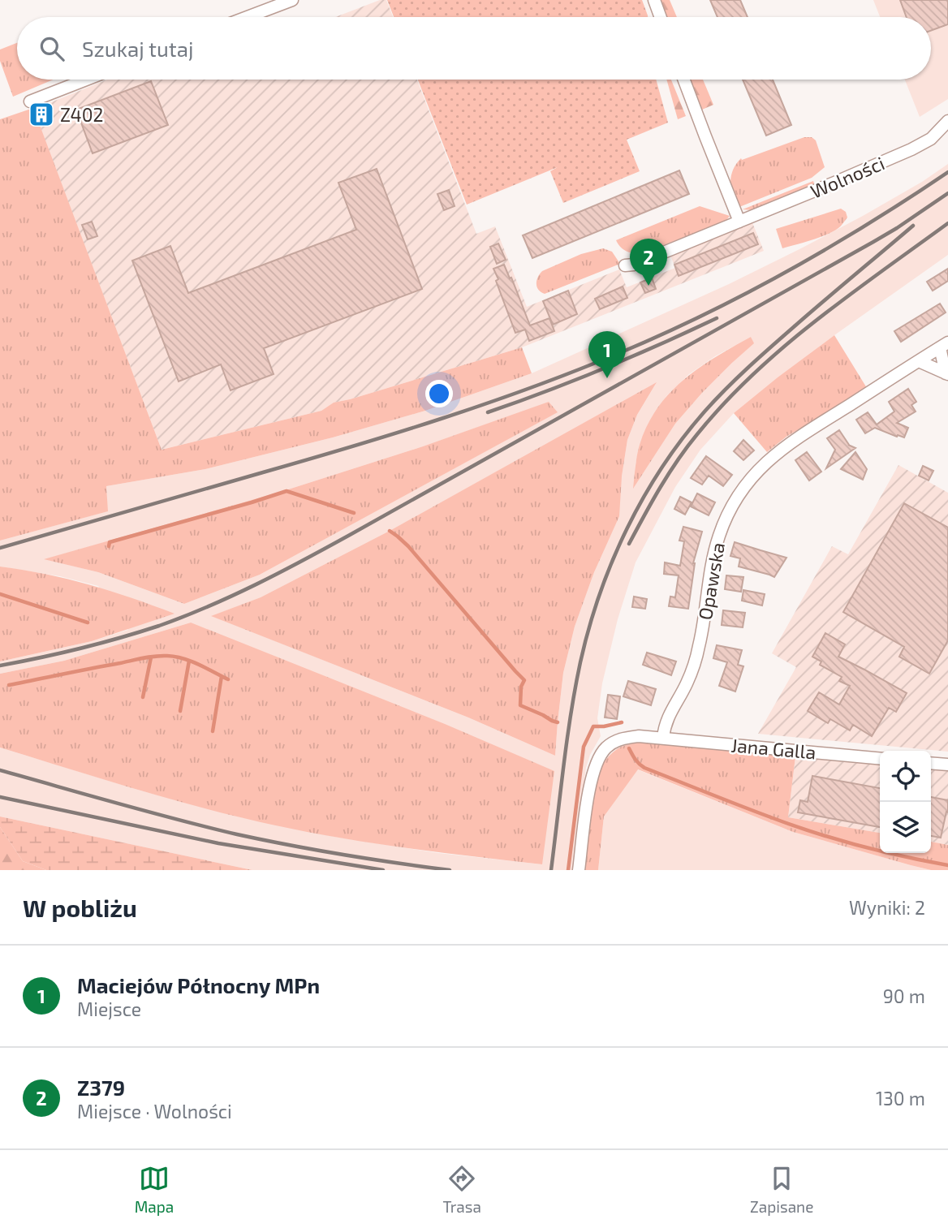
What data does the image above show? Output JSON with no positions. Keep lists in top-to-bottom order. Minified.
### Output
{"streets":{"street":["Wolności","Opawska","Jana Galla"]},"crossings":[["Opawska","Jana Galla"]],"places":{"building":["Z402"]},"page":{"search":"Szukaj tutaj","pins":["2","1"],"heading":["W pobliżu","Wyniki: 2"],"list":[{"mark":"1","name":"Maciejów Północny MPn","note":"Miejsce","value":"90 m"},{"mark":"2","name":"Z379","note":"Miejsce · Wolności","value":"130 m"}],"nav":["Mapa","Trasa","Zapisane"]}}
